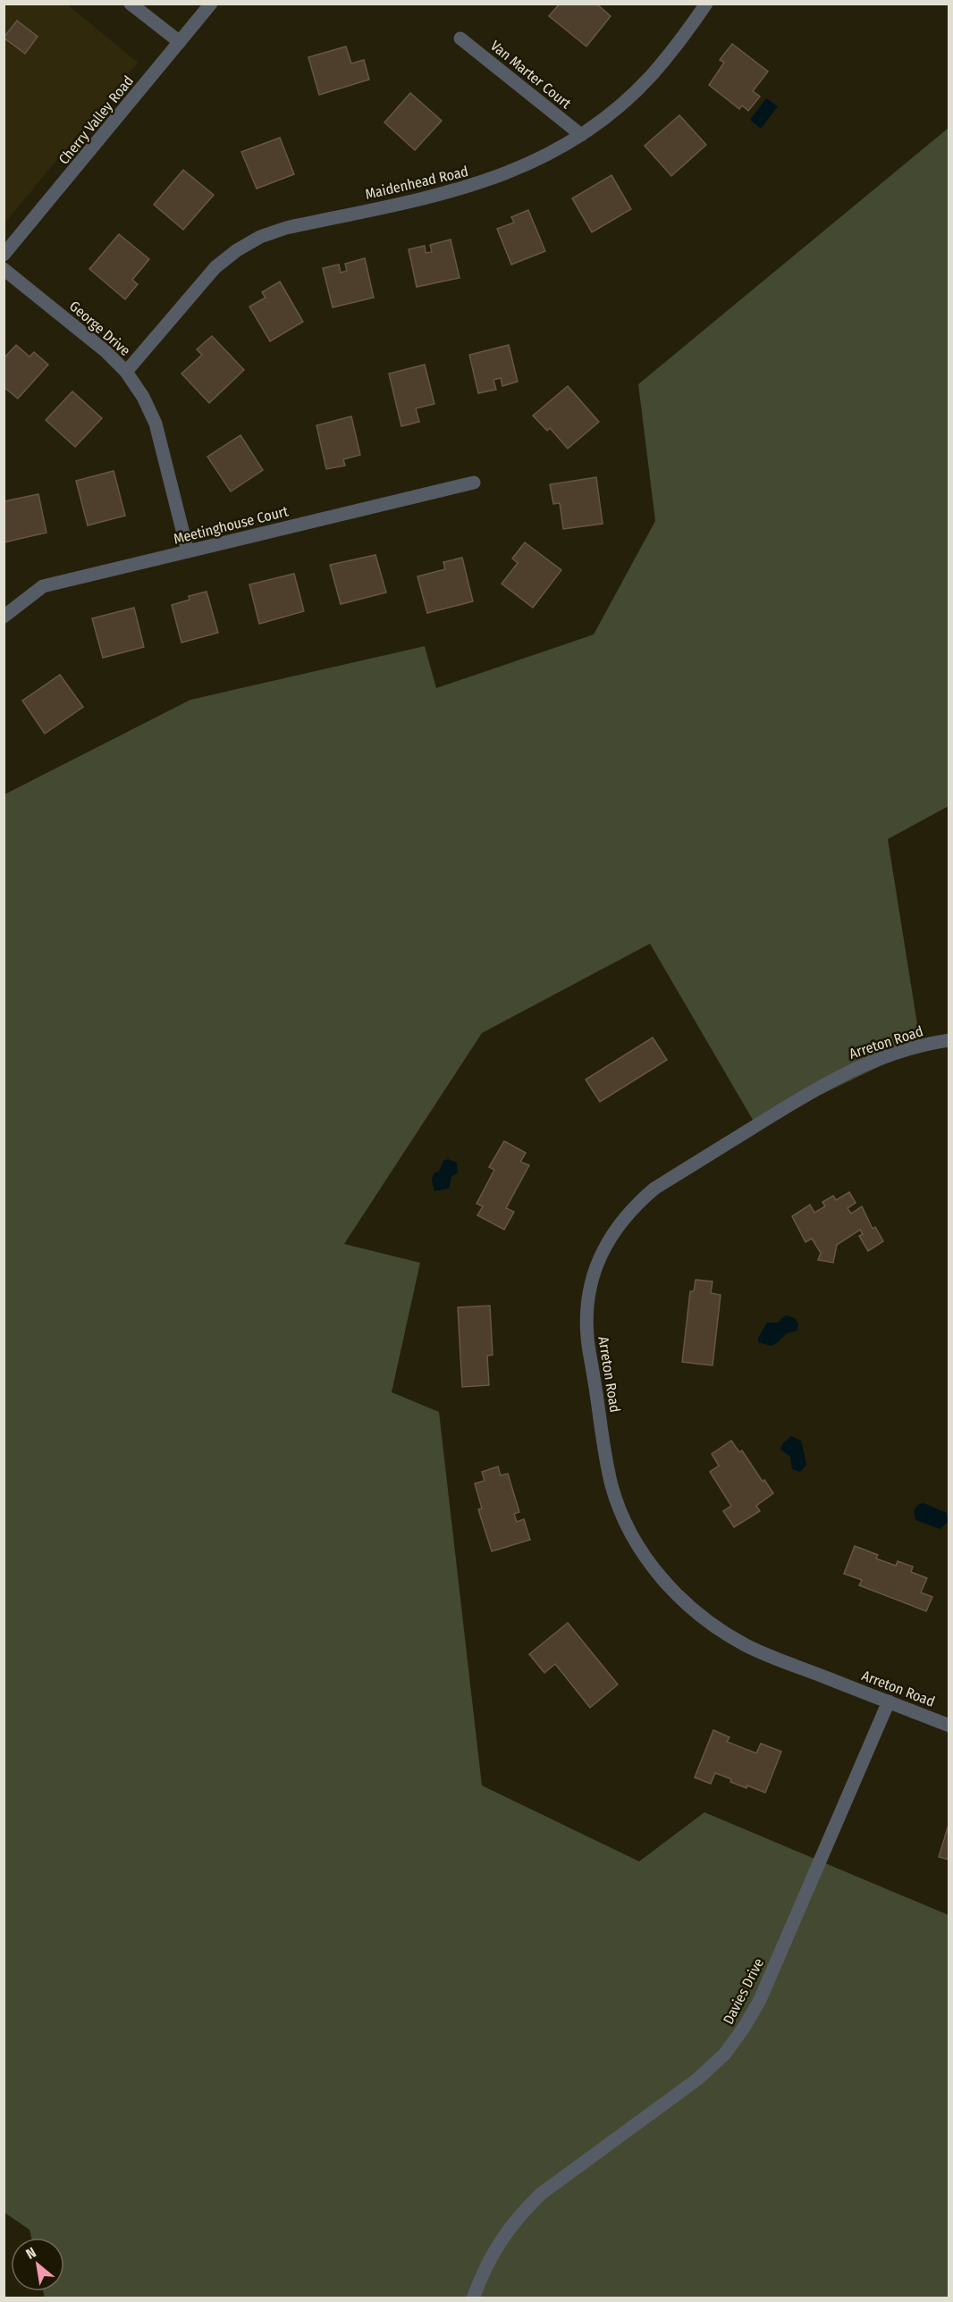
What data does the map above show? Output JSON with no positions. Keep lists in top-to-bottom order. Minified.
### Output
{"streets":{"street":["Van Marter Court","Cherry Valley Road","Maidenhead Road","George Drive","Meetinghouse Court","Arreton Road","Davies Drive"]},"crossings":[["Van Marter Court","Maidenhead Road"],["Maidenhead Road","George Drive"],["George Drive","Meetinghouse Court"],["Arreton Road","Davies Drive"]],"north":"top left"}
